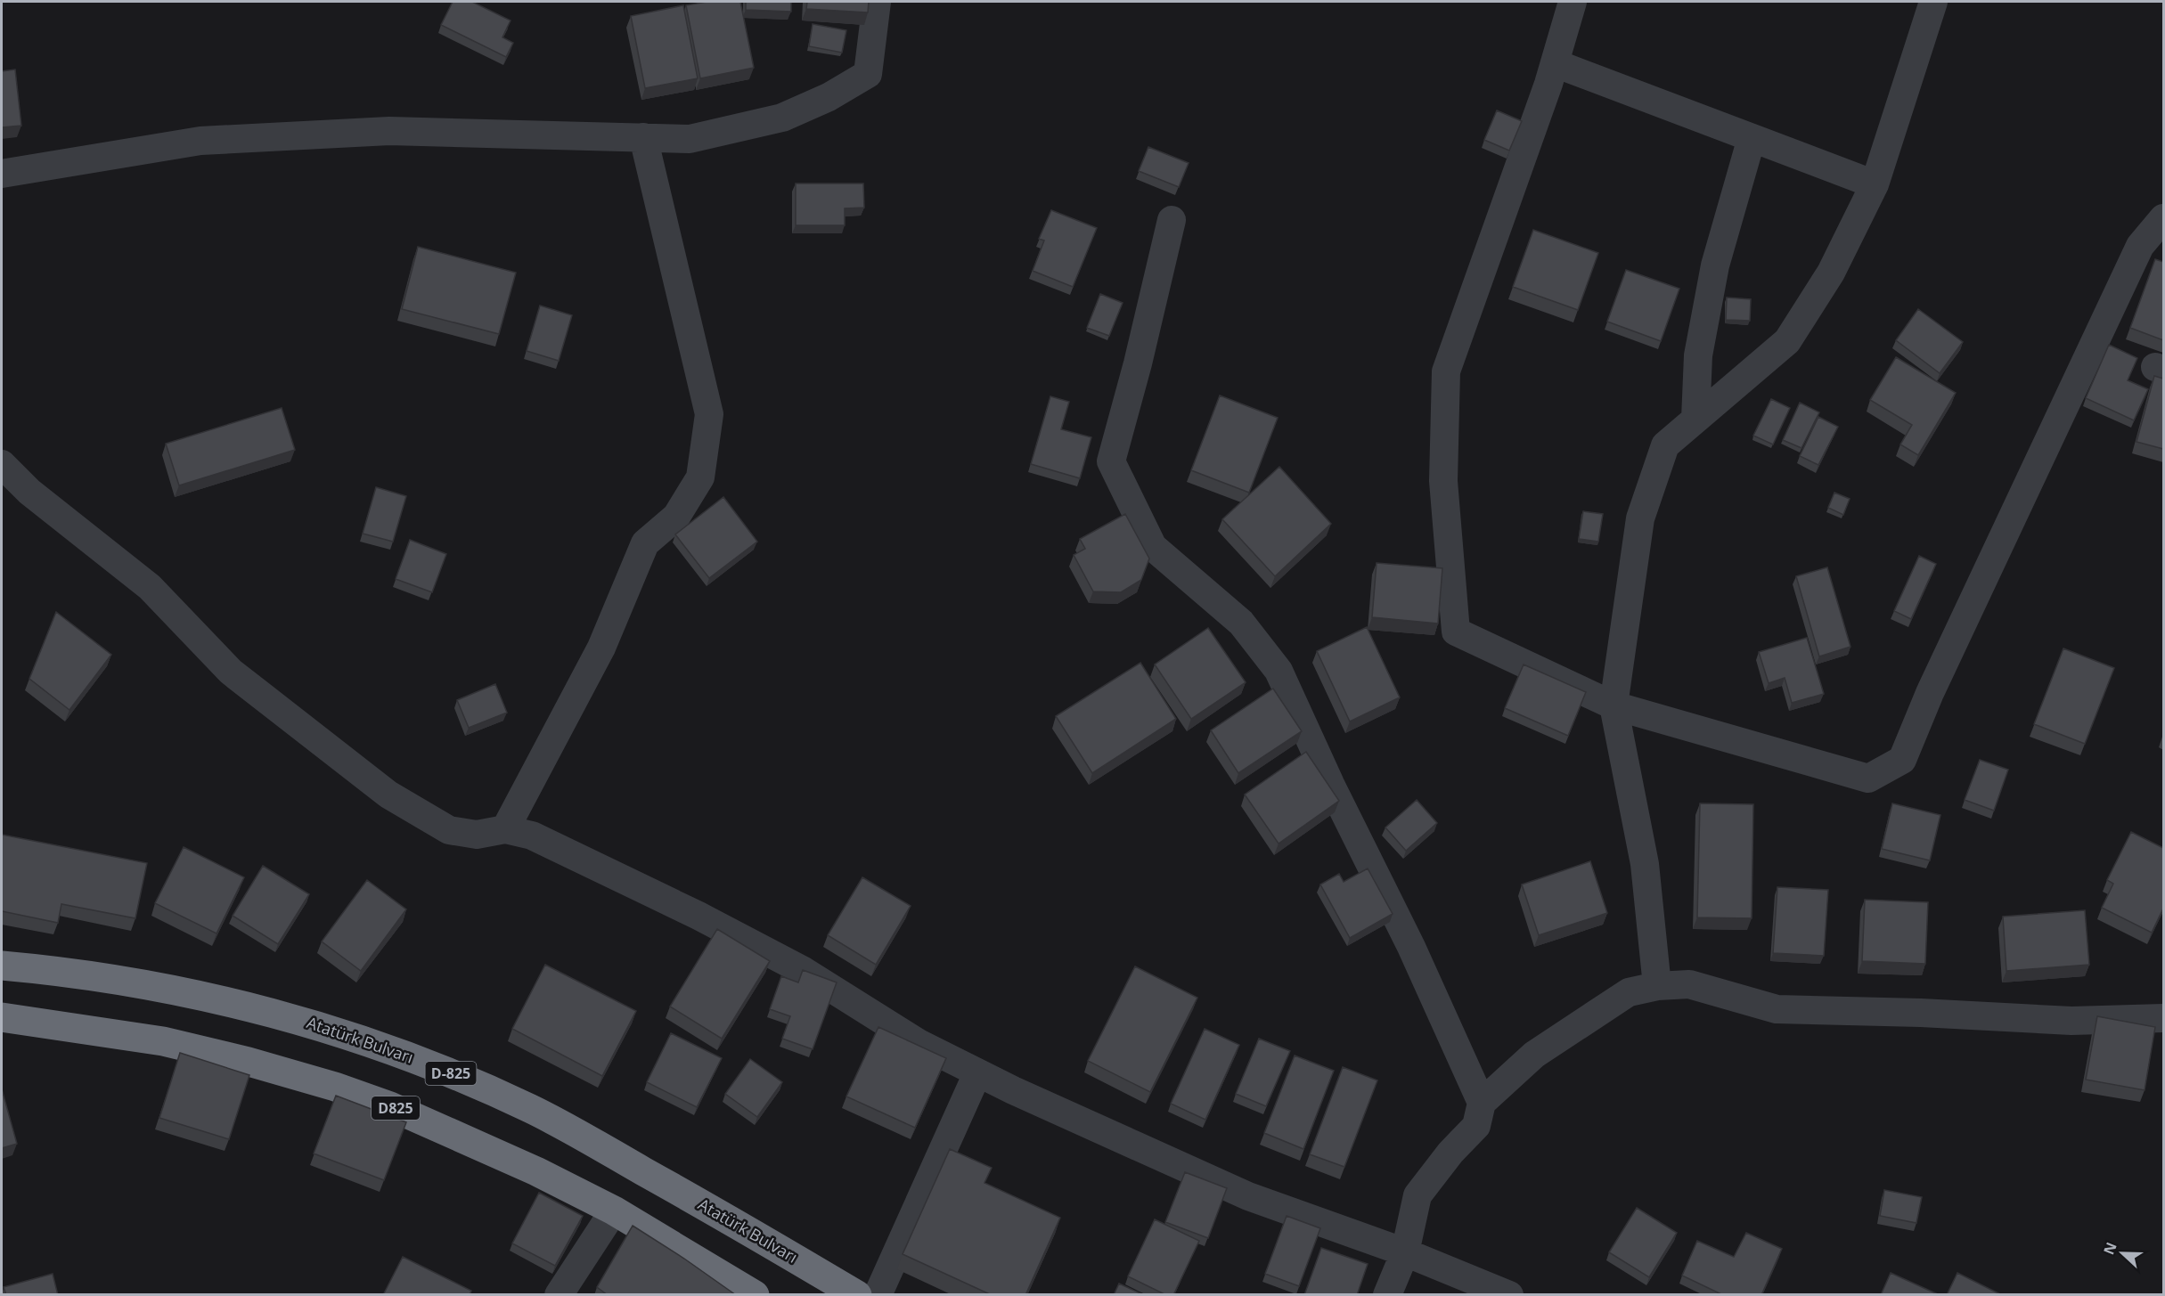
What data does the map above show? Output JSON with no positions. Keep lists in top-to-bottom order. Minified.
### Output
{"streets":{"highway":["Atatürk Bulvarı","D-825","D825"]},"north":"left"}
